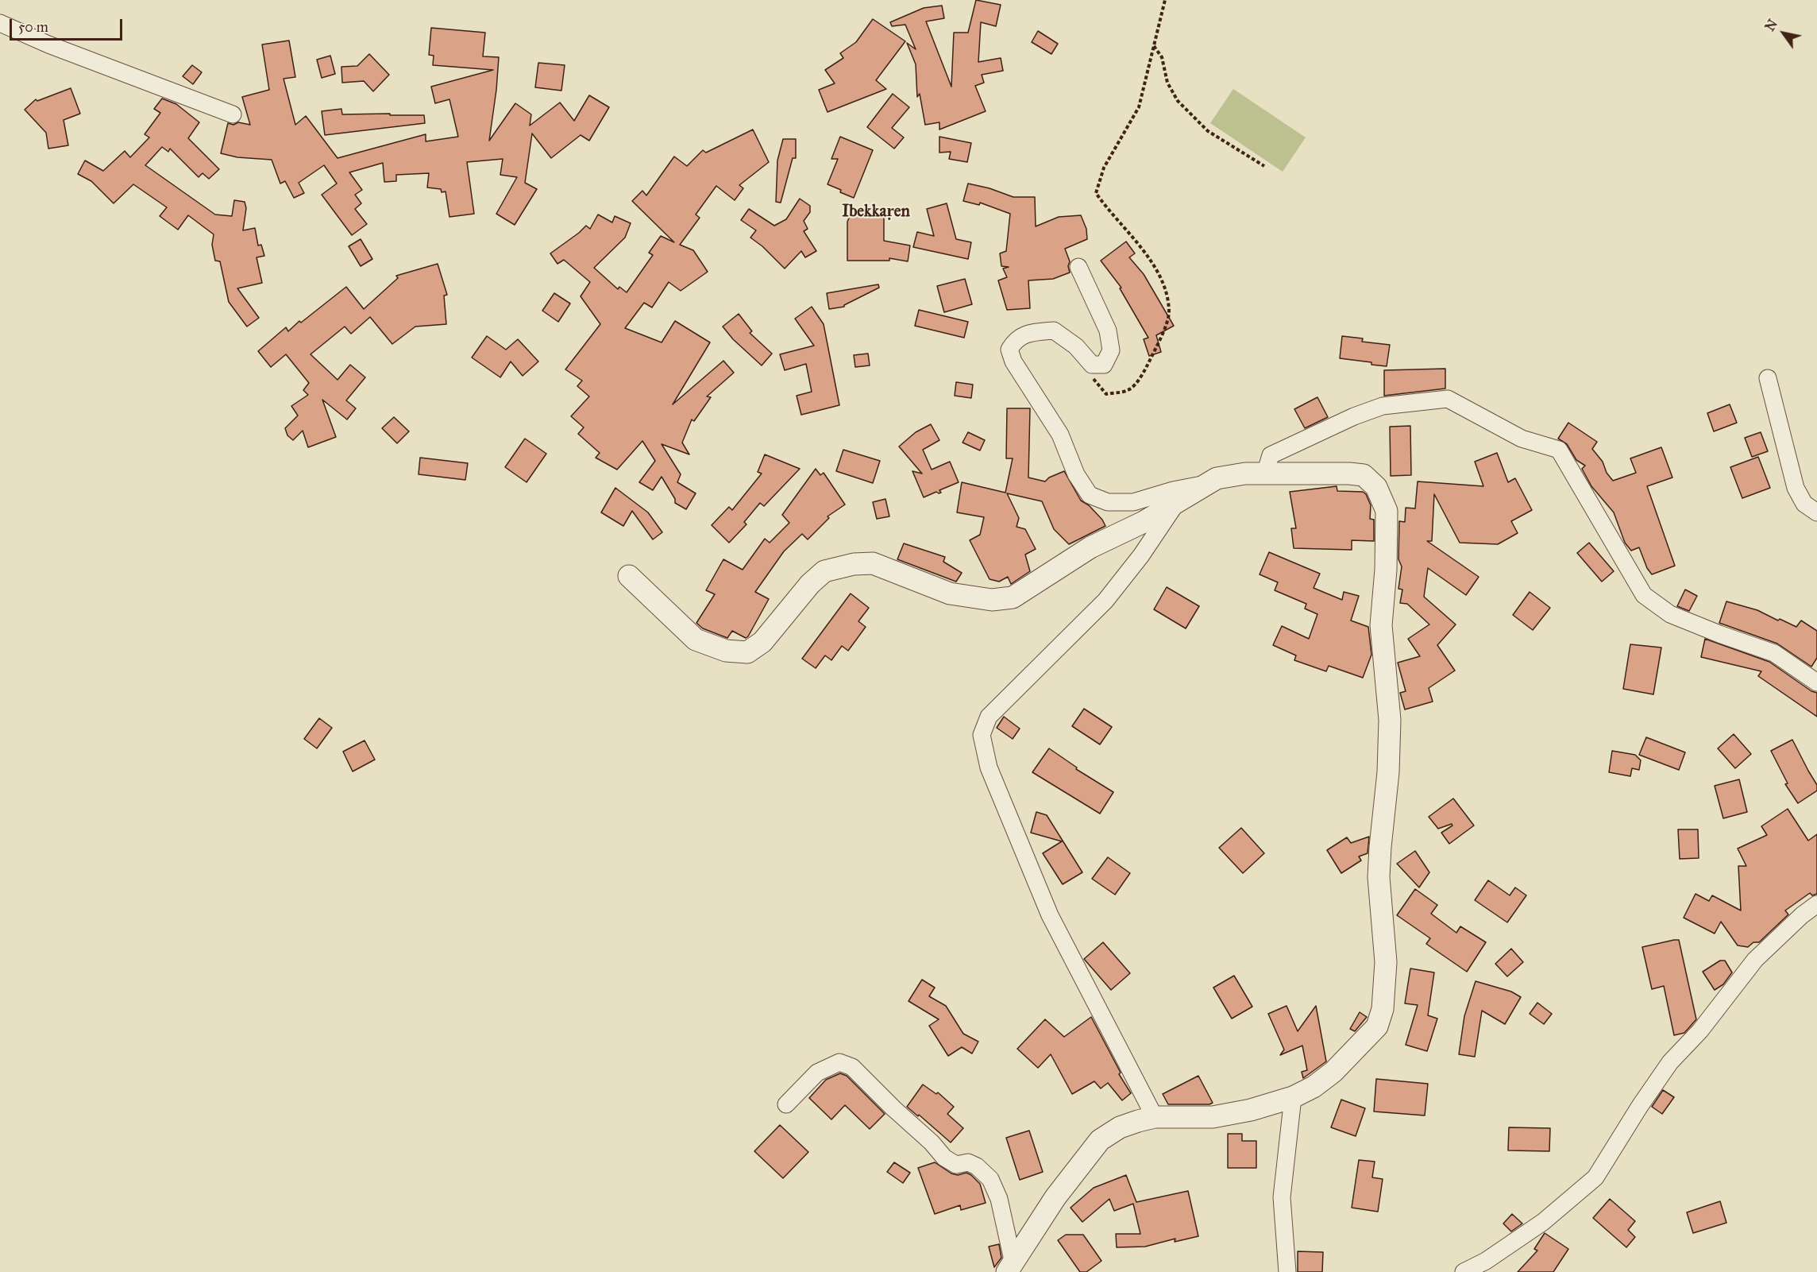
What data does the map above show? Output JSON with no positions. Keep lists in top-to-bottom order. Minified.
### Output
{"districts":["Ibekkaṛen"],"scale_bar":"50 m","north":"top left"}
